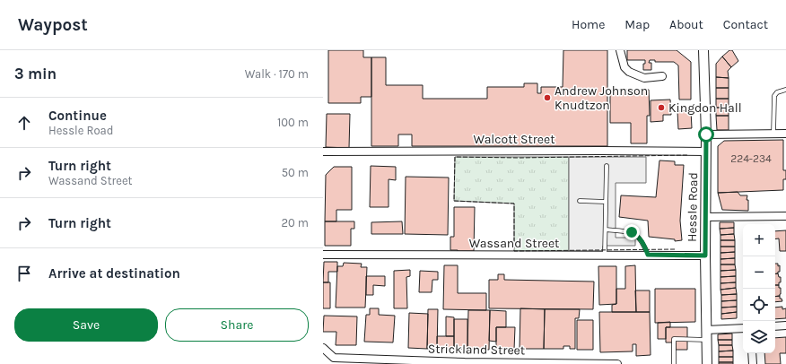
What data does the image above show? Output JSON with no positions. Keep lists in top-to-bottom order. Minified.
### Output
{"streets":{"street":["Walcott Street","Hessle Road","Wassand Street","Strickland Street"]},"crossings":[["Walcott Street","Hessle Road"],["Hessle Road","Wassand Street"]],"places":["Andrew Johnson Knudtzon","Kingdon Hall"],"house_numbers":["224-234"],"page":{"header":"Waypost","nav":["Home","Map","About","Contact"],"heading":["3 min","Walk · 170 m"],"list":[["Continue","Hessle Road","100 m"],["Turn right","Wassand Street","50 m"],["Turn right","20 m"],"Arrive at destination"],"map_buttons":["+","−"],"buttons":["Save","Share"]}}
